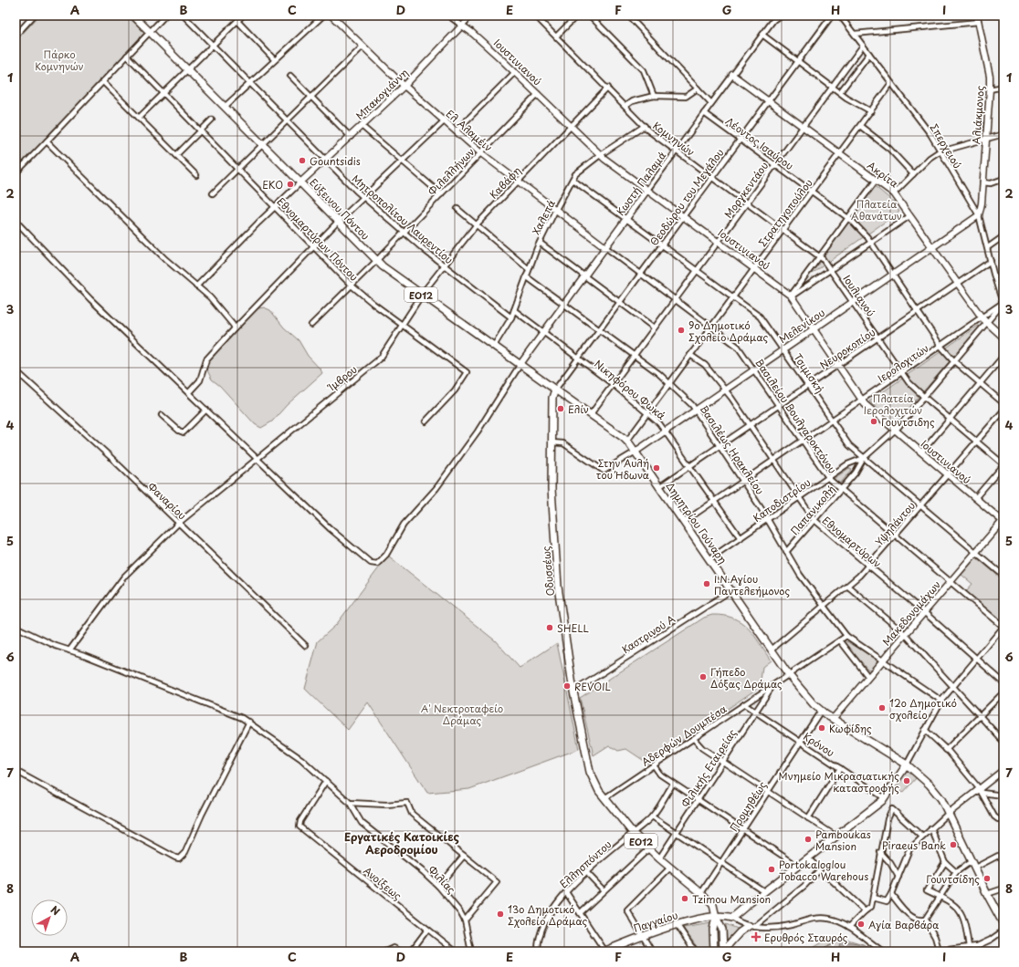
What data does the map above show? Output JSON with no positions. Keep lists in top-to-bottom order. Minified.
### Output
{"streets":{"main road":["Εύξεινου Πόντου","ΕΟ12","Δημητρίου Γούναρη","Οδυσσέως","Παγγαίου"],"street":["Ιουστινιανού","Μπακογιάννη","Αλιάκμονος","Ελ Αλαμέιν","Κομνηνών","Λέοντος Ισαύρου","Σπερχειού","Φιλελλήνων","Ακρίτα","Καβάφη","Κωστή Παλαμά","Μοργκεντάου","Θεοδώρου του Μεγάλου","Στρατηγοπούλου","Χαλεπά","Μητροπολίτου Λαυρεντίου","Εθνομαρτύρων Πόντου","Ιουλιανού","Μελενίκου","Νευροκοπίου","Ιερολοχιτών","Τσιμισκή","Ίμβρου","Νικηφόρου Φωκά","Βασιλείου Βουλγαροκτόνου","Βασιλέως Ηρακλείου","Καποδιστρίου","Φαναρίου","Παπανικολή","Υψηλάντου","Εθνομαρτύρων","Μακεδονομάχων","Καστρινού Α","Αδερφών Δουμπέσα","Κρόνου","Φιλικής Εταιρείας","Προμηθέως","Ελλησπόντου","Φιλίας","Ανοίξεως"]},"crossings":[["Ιουστινιανού","Μπακογιάννη"],["Ιουστινιανού","Φιλελλήνων"],["Ιουστινιανού","Καβάφη"],["Ιουστινιανού","Κωστή Παλαμά"],["Ιουστινιανού","Μοργκεντάου"],["Ιουστινιανού","Θεοδώρου του Μεγάλου"],["Ιουστινιανού","Στρατηγοπούλου"],["Ιουστινιανού","Χαλεπά"],["Ιουστινιανού","Μελενίκου"],["Ιουστινιανού","Νευροκοπίου"],["Ιουστινιανού","Ιερολοχιτών"],["Ιουστινιανού","Παπανικολή"],["Ιουστινιανού","Υψηλάντου"],["Ιουστινιανού","Μακεδονομάχων"],["Μπακογιάννη","Ελ Αλαμέιν"],["Μπακογιάννη","Εύξεινου Πόντου"],["Μπακογιάννη","Μητροπολίτου Λαυρεντίου"],["Αλιάκμονος","Σπερχειού"],["Αλιάκμονος","Μελενίκου"],["Ελ Αλαμέιν","Φιλελλήνων"],["Ελ Αλαμέιν","Καβάφη"],["Ελ Αλαμέιν","Κωστή Παλαμά"],["Ελ Αλαμέιν","Χαλεπά"],["Ελ Αλαμέιν","Βασιλείου Βουλγαροκτόνου"],["Κομνηνών","Καβάφη"],["Κομνηνών","Κωστή Παλαμά"],["Κομνηνών","Μοργκεντάου"],["Κομνηνών","Θεοδώρου του Μεγάλου"],["Κομνηνών","Στρατηγοπούλου"],["Κομνηνών","Χαλεπά"],["Κομνηνών","Ιουλιανού"],["Λέοντος Ισαύρου","Κωστή Παλαμά"],["Λέοντος Ισαύρου","Μοργκεντάου"],["Λέοντος Ισαύρου","Θεοδώρου του Μεγάλου"],["Λέοντος Ισαύρου","Στρατηγοπούλου"],["Λέοντος Ισαύρου","Μελενίκου"],["Λέοντος Ισαύρου","Νευροκοπίου"],["Λέοντος Ισαύρου","Ιερολοχιτών"],["Σπερχειού","Μοργκεντάου"],["Σπερχειού","Στρατηγοπούλου"],["Σπερχειού","Μελενίκου"],["Σπερχειού","Νευροκοπίου"],["Σπερχειού","Ιερολοχιτών"],["Φιλελλήνων","Εύξεινου Πόντου"],["Φιλελλήνων","Μητροπολίτου Λαυρεντίου"],["Φιλελλήνων","Εθνομαρτύρων Πόντου"],["Ακρίτα","Κωστή Παλαμά"],["Ακρίτα","Μοργκεντάου"],["Ακρίτα","Θεοδώρου του Μεγάλου"],["Ακρίτα","Στρατηγοπούλου"],["Ακρίτα","Μελενίκου"],["Ακρίτα","Νευροκοπίου"],["Ακρίτα","Ιερολοχιτών"],["Καβάφη","Εύξεινου Πόντου"],["Καβάφη","Μητροπολίτου Λαυρεντίου"],["Καβάφη","Ίμβρου"],["Κωστή Παλαμά","Εύξεινου Πόντου"],["Κωστή Παλαμά","Τσιμισκή"],["Κωστή Παλαμά","Νικηφόρου Φωκά"],["Κωστή Παλαμά","Βασιλείου Βουλγαροκτόνου"],["Κωστή Παλαμά","Βασιλέως Ηρακλείου"],["Μοργκεντάου","Τσιμισκή"],["Μοργκεντάου","Νικηφόρου Φωκά"],["Μοργκεντάου","Βασιλείου Βουλγαροκτόνου"],["Μοργκεντάου","Βασιλέως Ηρακλείου"],["Μοργκεντάου","Δημητρίου Γούναρη"],["Θεοδώρου του Μεγάλου","Εύξεινου Πόντου"],["Θεοδώρου του Μεγάλου","Τσιμισκή"],["Θεοδώρου του Μεγάλου","Νικηφόρου Φωκά"],["Θεοδώρου του Μεγάλου","Βασιλείου Βουλγαροκτόνου"],["Θεοδώρου του Μεγάλου","Βασιλέως Ηρακλείου"],["Θεοδώρου του Μεγάλου","Δημητρίου Γούναρη"],["Θεοδώρου του Μεγάλου","Οδυσσέως"],["Εύξεινου Πόντου","Χαλεπά"],["Εύξεινου Πόντου","Ίμβρου"],["Εύξεινου Πόντου","Δημητρίου Γούναρη"],["Εύξεινου Πόντου","Οδυσσέως"],["Στρατηγοπούλου","Τσιμισκή"],["Στρατηγοπούλου","Νικηφόρου Φωκά"],["Στρατηγοπούλου","Βασιλείου Βουλγαροκτόνου"],["Στρατηγοπούλου","Βασιλέως Ηρακλείου"],["Στρατηγοπούλου","Δημητρίου Γούναρη"],["Στρατηγοπούλου","Εθνομαρτύρων"],["Χαλεπά","Μητροπολίτου Λαυρεντίου"],["Χαλεπά","Τσιμισκή"],["Χαλεπά","Νικηφόρου Φωκά"],["Χαλεπά","Βασιλέως Ηρακλείου"],["Εθνομαρτύρων Πόντου","Ίμβρου"],["ΕΟ12","Οδυσσέως"],["ΕΟ12","Αδερφών Δουμπέσα"],["ΕΟ12","Φιλικής Εταιρείας"],["ΕΟ12","Προμηθέως"],["ΕΟ12","Ελλησπόντου"],["ΕΟ12","Παγγαίου"],["Ιουλιανού","Μελενίκου"],["Ιουλιανού","Νευροκοπίου"],["Ιουλιανού","Ιερολοχιτών"],["Ιουλιανού","Υψηλάντου"],["Μελενίκου","Τσιμισκή"],["Μελενίκου","Νικηφόρου Φωκά"],["Μελενίκου","Βασιλείου Βουλγαροκτόνου"],["Μελενίκου","Βασιλέως Ηρακλείου"],["Μελενίκου","Δημητρίου Γούναρη"],["Μελενίκου","Εθνομαρτύρων"],["Νευροκοπίου","Τσιμισκή"],["Νευροκοπίου","Νικηφόρου Φωκά"],["Νευροκοπίου","Βασιλείου Βουλγαροκτόνου"],["Νευροκοπίου","Βασιλέως Ηρακλείου"],["Νευροκοπίου","Δημητρίου Γούναρη"],["Νευροκοπίου","Εθνομαρτύρων"],["Ιερολοχιτών","Τσιμισκή"],["Ιερολοχιτών","Νικηφόρου Φωκά"],["Ιερολοχιτών","Βασιλείου Βουλγαροκτόνου"],["Ιερολοχιτών","Βασιλέως Ηρακλείου"],["Ιερολοχιτών","Παπανικολή"],["Ιερολοχιτών","Δημητρίου Γούναρη"],["Ιερολοχιτών","Εθνομαρτύρων"],["Τσιμισκή","Καποδιστρίου"],["Τσιμισκή","Παπανικολή"],["Τσιμισκή","Υψηλάντου"],["Τσιμισκή","Μακεδονομάχων"],["Ίμβρου","Φαναρίου"],["Ίμβρου","Φιλίας"],["Νικηφόρου Φωκά","Καποδιστρίου"],["Βασιλείου Βουλγαροκτόνου","Καποδιστρίου"],["Βασιλείου Βουλγαροκτόνου","Παπανικολή"],["Βασιλείου Βουλγαροκτόνου","Υψηλάντου"],["Βασιλείου Βουλγαροκτόνου","Μακεδονομάχων"],["Βασιλέως Ηρακλείου","Καποδιστρίου"],["Βασιλέως Ηρακλείου","Παπανικολή"],["Βασιλέως Ηρακλείου","Υψηλάντου"],["Βασιλέως Ηρακλείου","Μακεδονομάχων"],["Βασιλέως Ηρακλείου","Αδερφών Δουμπέσα"],["Καποδιστρίου","Παπανικολή"],["Καποδιστρίου","Δημητρίου Γούναρη"],["Καποδιστρίου","Εθνομαρτύρων"],["Παπανικολή","Εθνομαρτύρων"],["Δημητρίου Γούναρη","Υψηλάντου"],["Δημητρίου Γούναρη","Οδυσσέως"],["Δημητρίου Γούναρη","Μακεδονομάχων"],["Δημητρίου Γούναρη","Καστρινού Α"],["Δημητρίου Γούναρη","Αδερφών Δουμπέσα"],["Δημητρίου Γούναρη","Προμηθέως"],["Υψηλάντου","Εθνομαρτύρων"],["Εθνομαρτύρων","Μακεδονομάχων"],["Οδυσσέως","Καστρινού Α"],["Οδυσσέως","Αδερφών Δουμπέσα"],["Αδερφών Δουμπέσα","Κρόνου"],["Αδερφών Δουμπέσα","Φιλικής Εταιρείας"],["Κρόνου","Φιλικής Εταιρείας"],["Κρόνου","Προμηθέως"],["Φιλίας","Ανοίξεως"]],"districts":["Εργατικές Κατοικίες Αεροδρομίου"],"parks":["Πάρκο Κομνηνών","Πλατεία Αθανάτων","Πλατεία Ιερολοχιτών","Α' Νεκτροταφείο Δράμας"],"places":{"other":["Gountsidis","EKO","9ο Δημοτικό Σχολείο Δράμας","Ελίν","Γουντσιδης","Στην Αυλή του Ήδωνα","Ι.Ν.Αγίου Παντελεήμονος","SHELL","Γήπεδο Δόξας Δράμας","REVOIL","12ο Δημοτικό σχολείο","Κωφίδης","Μνημείο Μικρασιατικής καταστροφής","Pamboukas Mansion","Piraeus Bank","Portokaloglou Tobacco Warehous","Γουντσίδης","Tzimou Mansion","13ο Δημοτικό Σχολείο Δράμας","Αγία Βαρβάρα"],"health":["Ερυθρός Σταυρός"]},"north":"top right","grid":{"columns":["A","B","C","D","E","F","G","H","I"],"rows":["1","2","3","4","5","6","7","8"]}}
